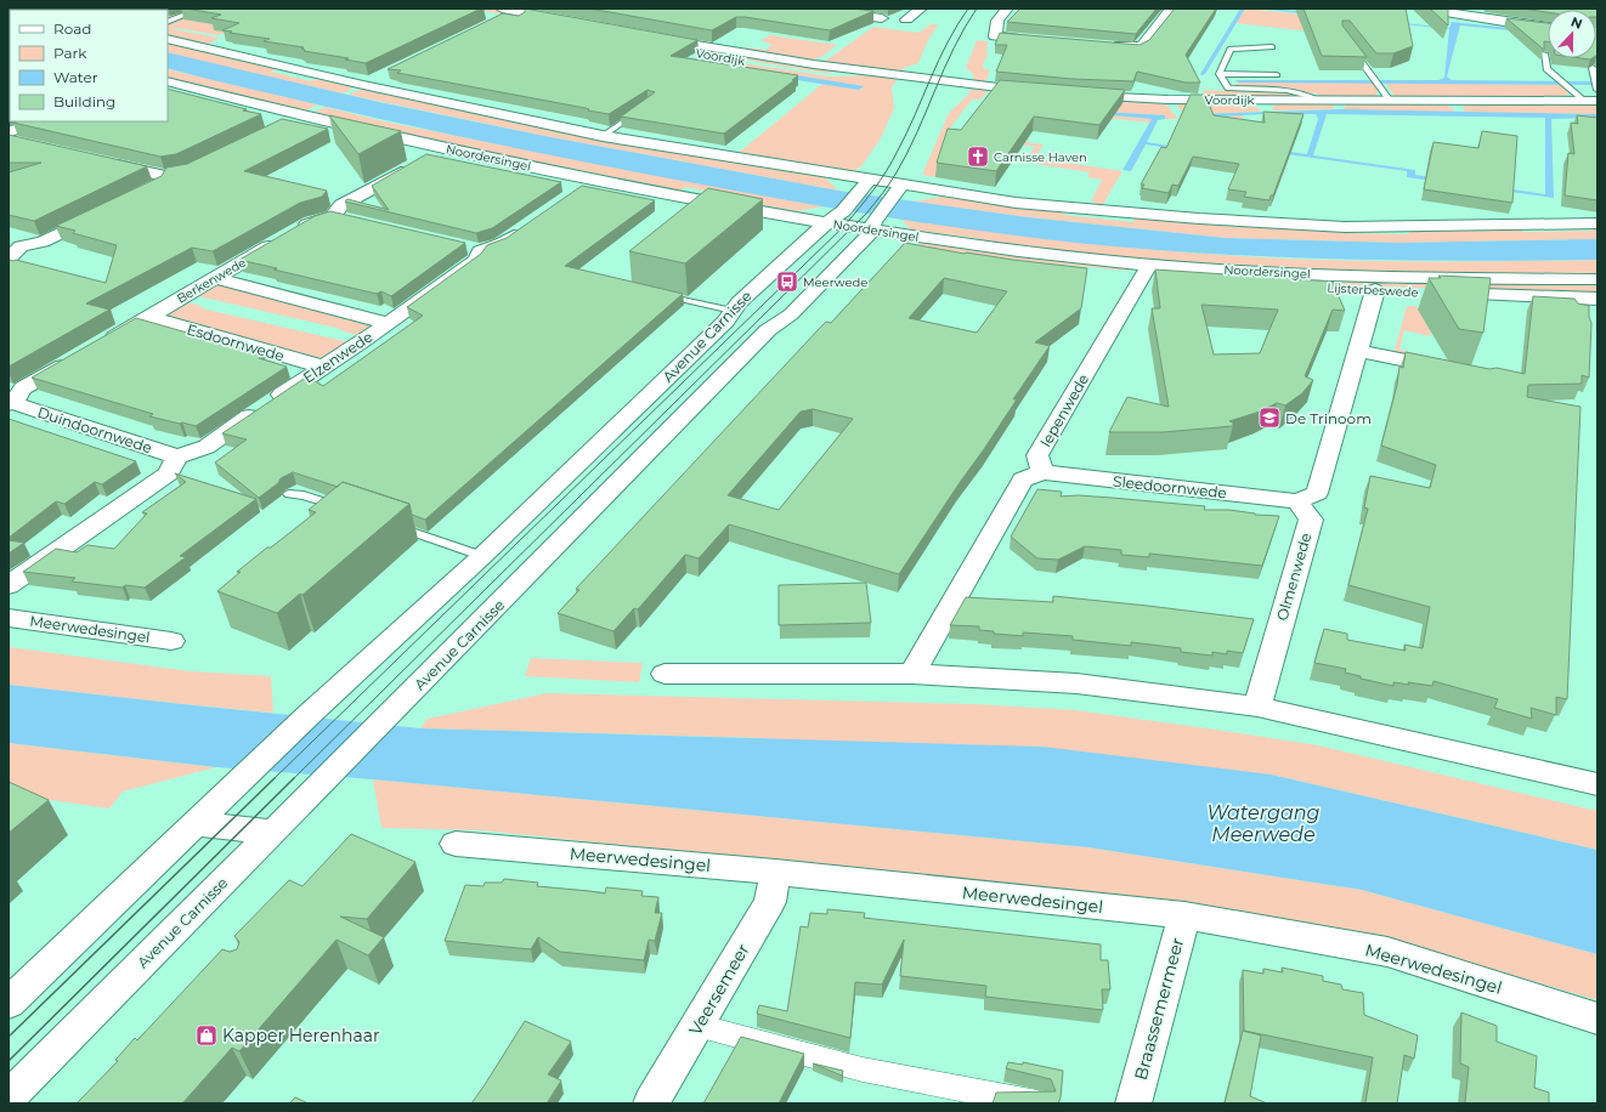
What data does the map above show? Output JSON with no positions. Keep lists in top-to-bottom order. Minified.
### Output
{"streets":{"street":["Voordijk","Noordersingel","Berkenwede","Lijsterbeswede","Avenue Carnisse","Esdoornwede","Elzenwede","Iepenwede","Duindoornwede","Sleedoornwede","Olmenwede","Meerwedesingel","Veersemeer","Braassemermeer"]},"crossings":[["Noordersingel","Lijsterbeswede"],["Noordersingel","Avenue Carnisse"],["Noordersingel","Iepenwede"],["Berkenwede","Esdoornwede"],["Lijsterbeswede","Iepenwede"],["Esdoornwede","Elzenwede"],["Elzenwede","Duindoornwede"],["Iepenwede","Sleedoornwede"],["Sleedoornwede","Olmenwede"],["Meerwedesingel","Veersemeer"],["Meerwedesingel","Braassemermeer"]],"water":["Watergang Meerwede"],"places":{"church":["Carnisse Haven"],"bus stop":["Meerwede"],"school or university":["De Trinoom"],"shop":["Kapper Herenhaar"]},"legend":["Road","Park","Water","Building"],"north":"top"}
